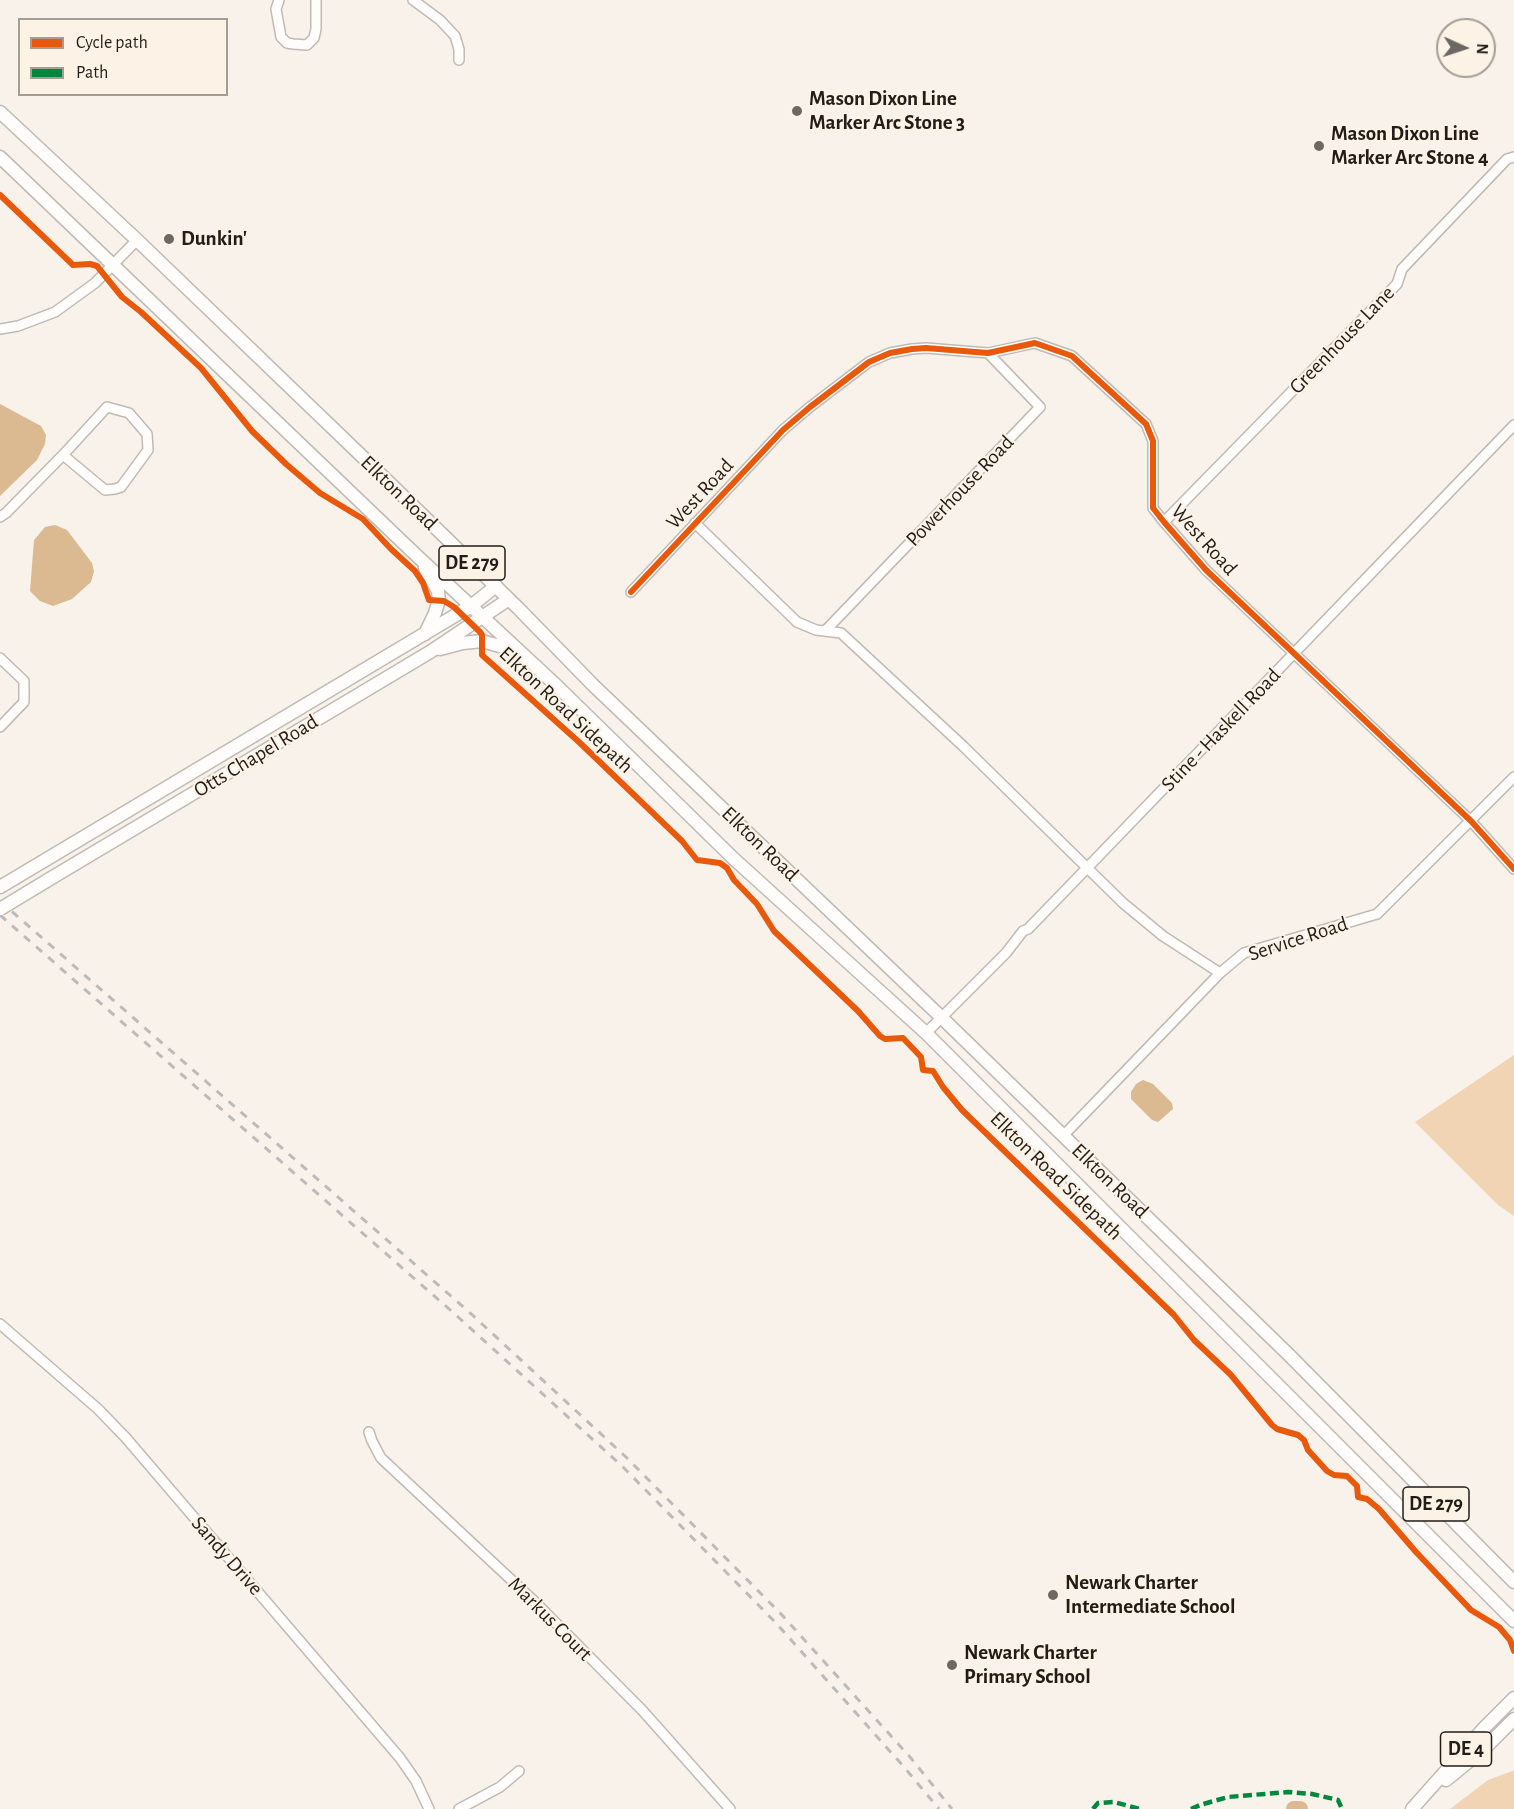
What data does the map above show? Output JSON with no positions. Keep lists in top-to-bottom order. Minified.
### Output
{"streets":{"main road":["Elkton Road","DE 279","Otts Chapel Road","DE 4"],"street":["Greenhouse Lane","Powerhouse Road","West Road","Stine - Haskell Road","Service Road","Sandy Drive","Markus Court"],"cycle path":["Elkton Road Sidepath"]},"crossings":[["Greenhouse Lane","West Road"],["Powerhouse Road","West Road"],["Elkton Road","Stine - Haskell Road"],["Elkton Road","Otts Chapel Road"],["Elkton Road","Service Road"],["West Road","Stine - Haskell Road"],["West Road","Service Road"]],"places":["Mason Dixon Line Marker Arc Stone 3","Mason Dixon Line Marker Arc Stone 4","Dunkin'","Newark Charter Intermediate School","Newark Charter Primary School"],"legend":["Cycle path","Path"],"north":"right"}
